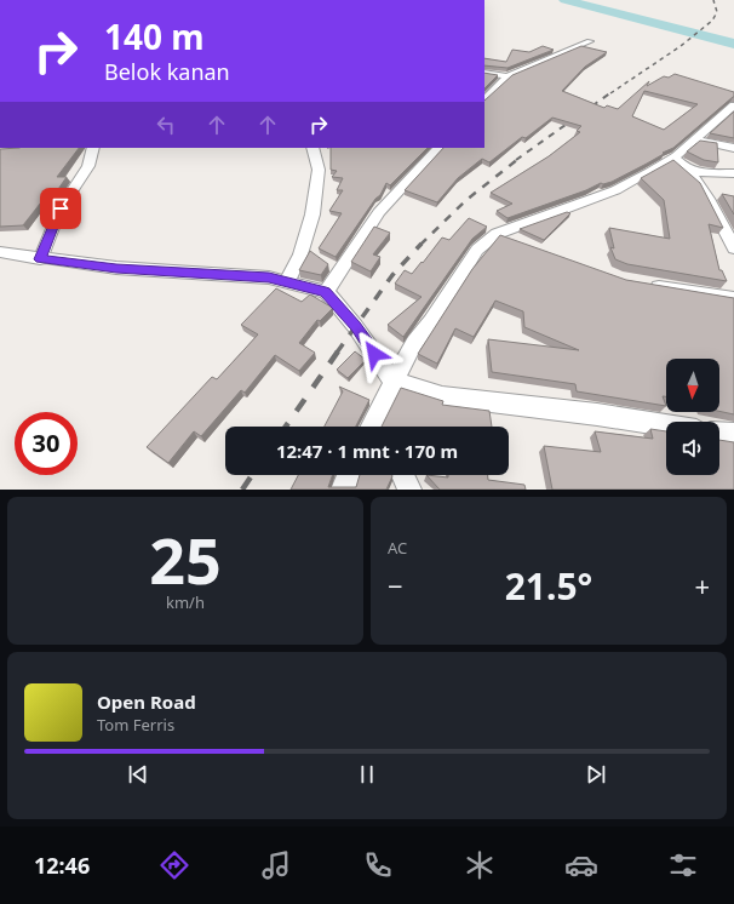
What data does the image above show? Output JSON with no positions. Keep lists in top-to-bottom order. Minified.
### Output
{"north":"bottom","page":{"turn":["140 m","Belok kanan"],"limit":"30","trip":"12:47 · 1 mnt · 170 m","tile":[["25","km/h"],"AC"],"heat":["−","21.5°","+"],"song":["Open Road","Tom Ferris"],"tabs":"12:46"}}
